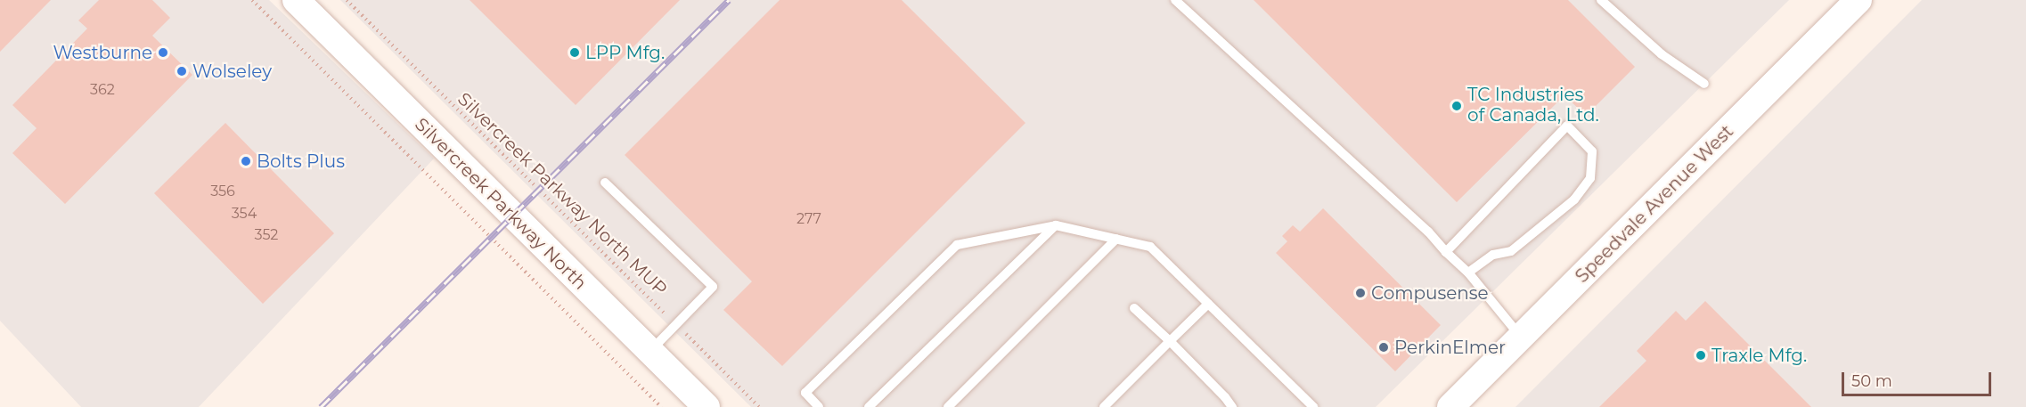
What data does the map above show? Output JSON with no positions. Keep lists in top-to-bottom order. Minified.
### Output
{"streets":{"main road":["Silvercreek Parkway North","Speedvale Avenue West"],"path":["Silvercreek Parkway North MUP"]},"places":["Westburne","LPP Mfg.","Wolseley","TC Industries of Canada, Ltd.","Bolts Plus","Compusense","PerkinElmer","Traxle Mfg."],"house_numbers":["362","356","354","277","352"],"scale_bar":"50 m"}
